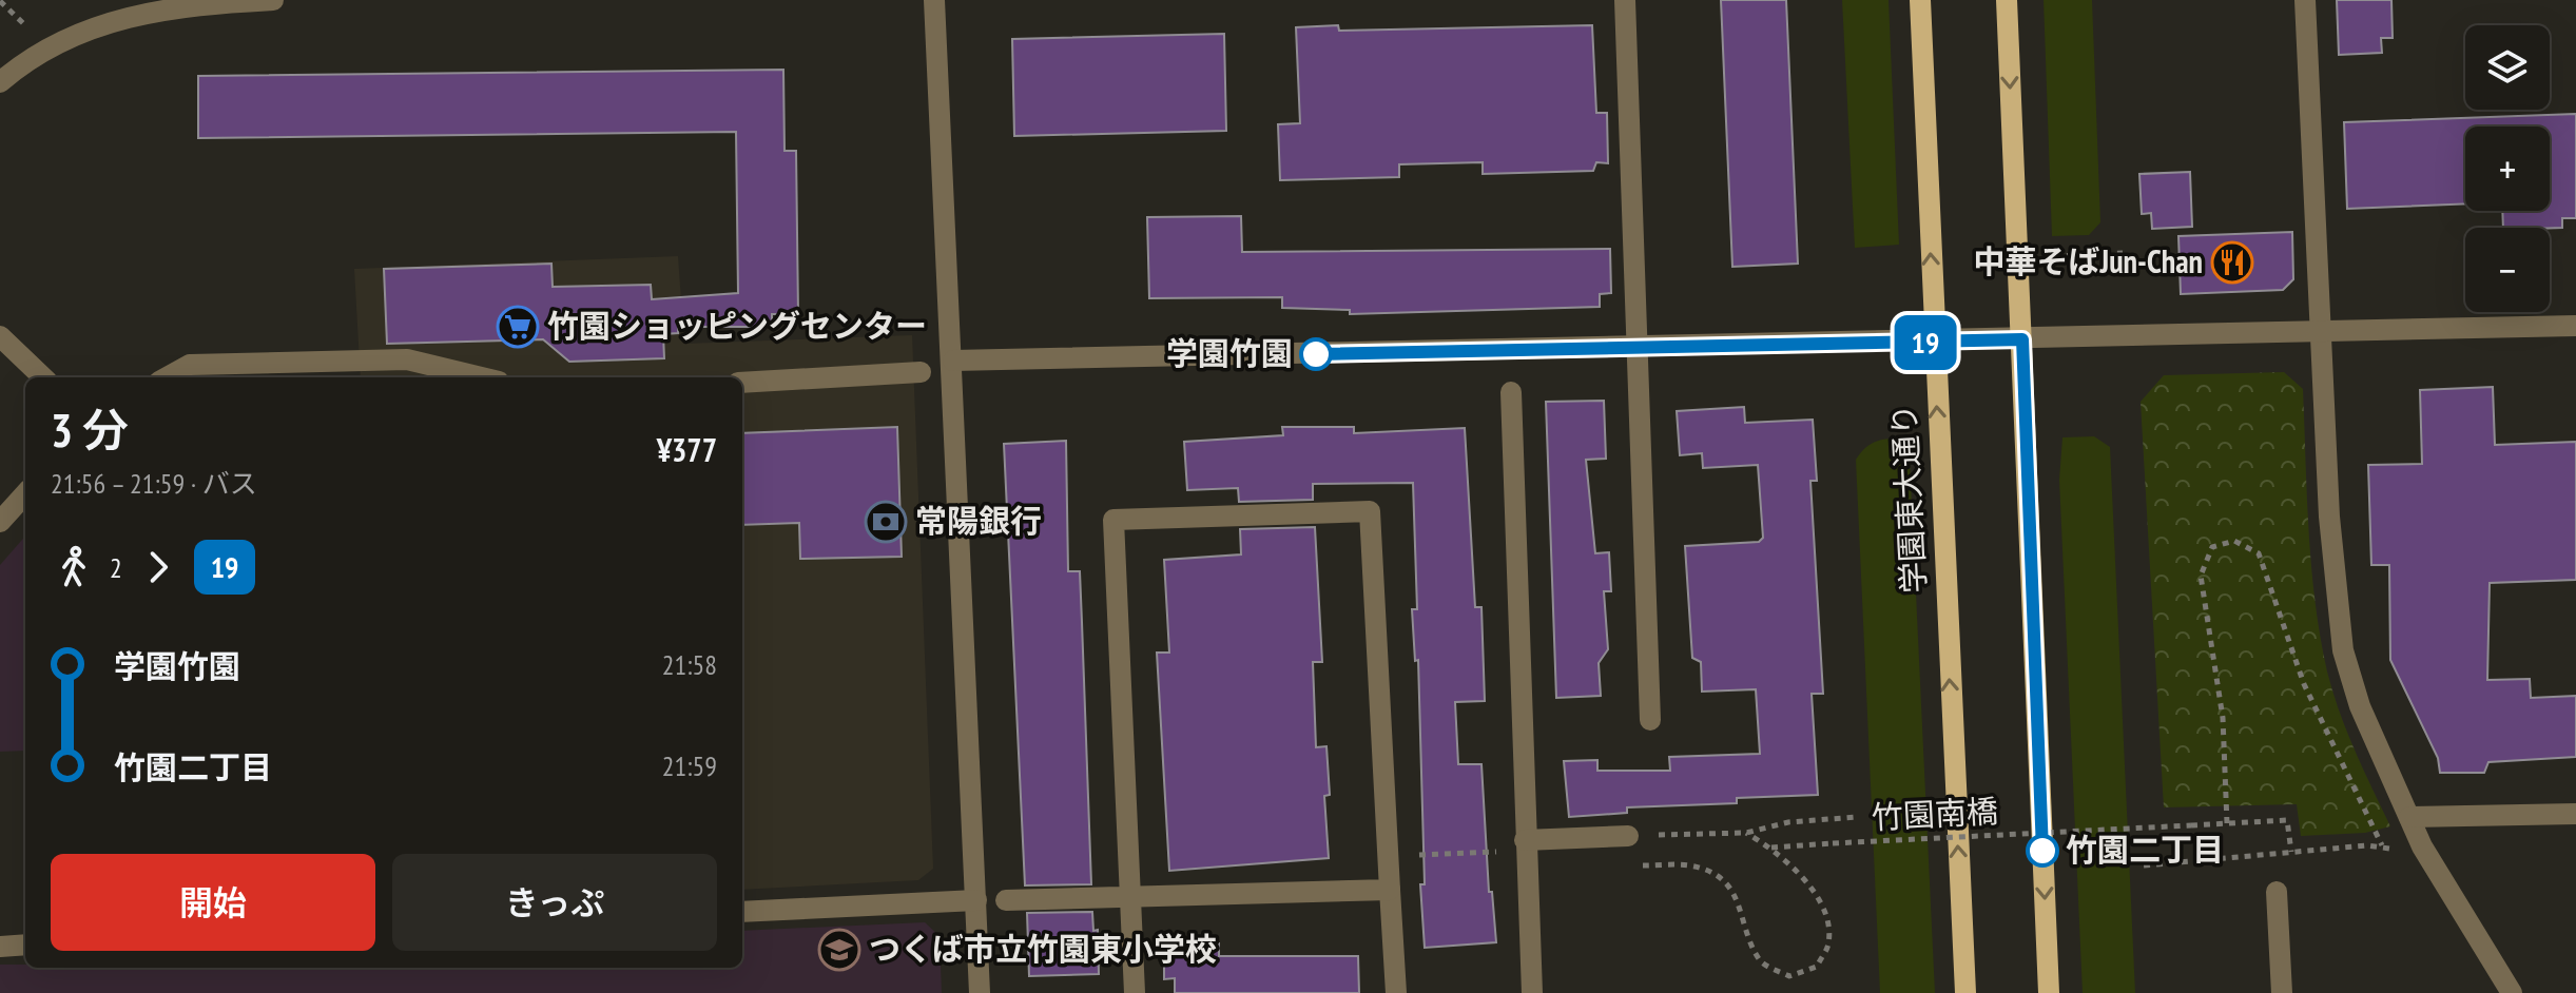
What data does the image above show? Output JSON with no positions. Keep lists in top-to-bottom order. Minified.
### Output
{"streets":{"main road":["学園東大通り"],"path":["竹園南橋"]},"places":{"restaurant":["中華そばJun-Chan"],"supermarket":["竹園ショッピングセンター"],"other":["学園竹園","竹園二丁目"],"bank":["常陽銀行"],"school or university":["つくば市立竹園東小学校"]},"lines":["bus line 19"],"page":{"on_map":"19","map_buttons":["+","−"],"heading":["3 分","21:56 – 21:59 · バス","¥377"],"legs":["2","19"],"list":[{"name":"学園竹園","value":"21:58"},{"name":"竹園二丁目","value":"21:59"}],"buttons":["開始","きっぷ"]}}
